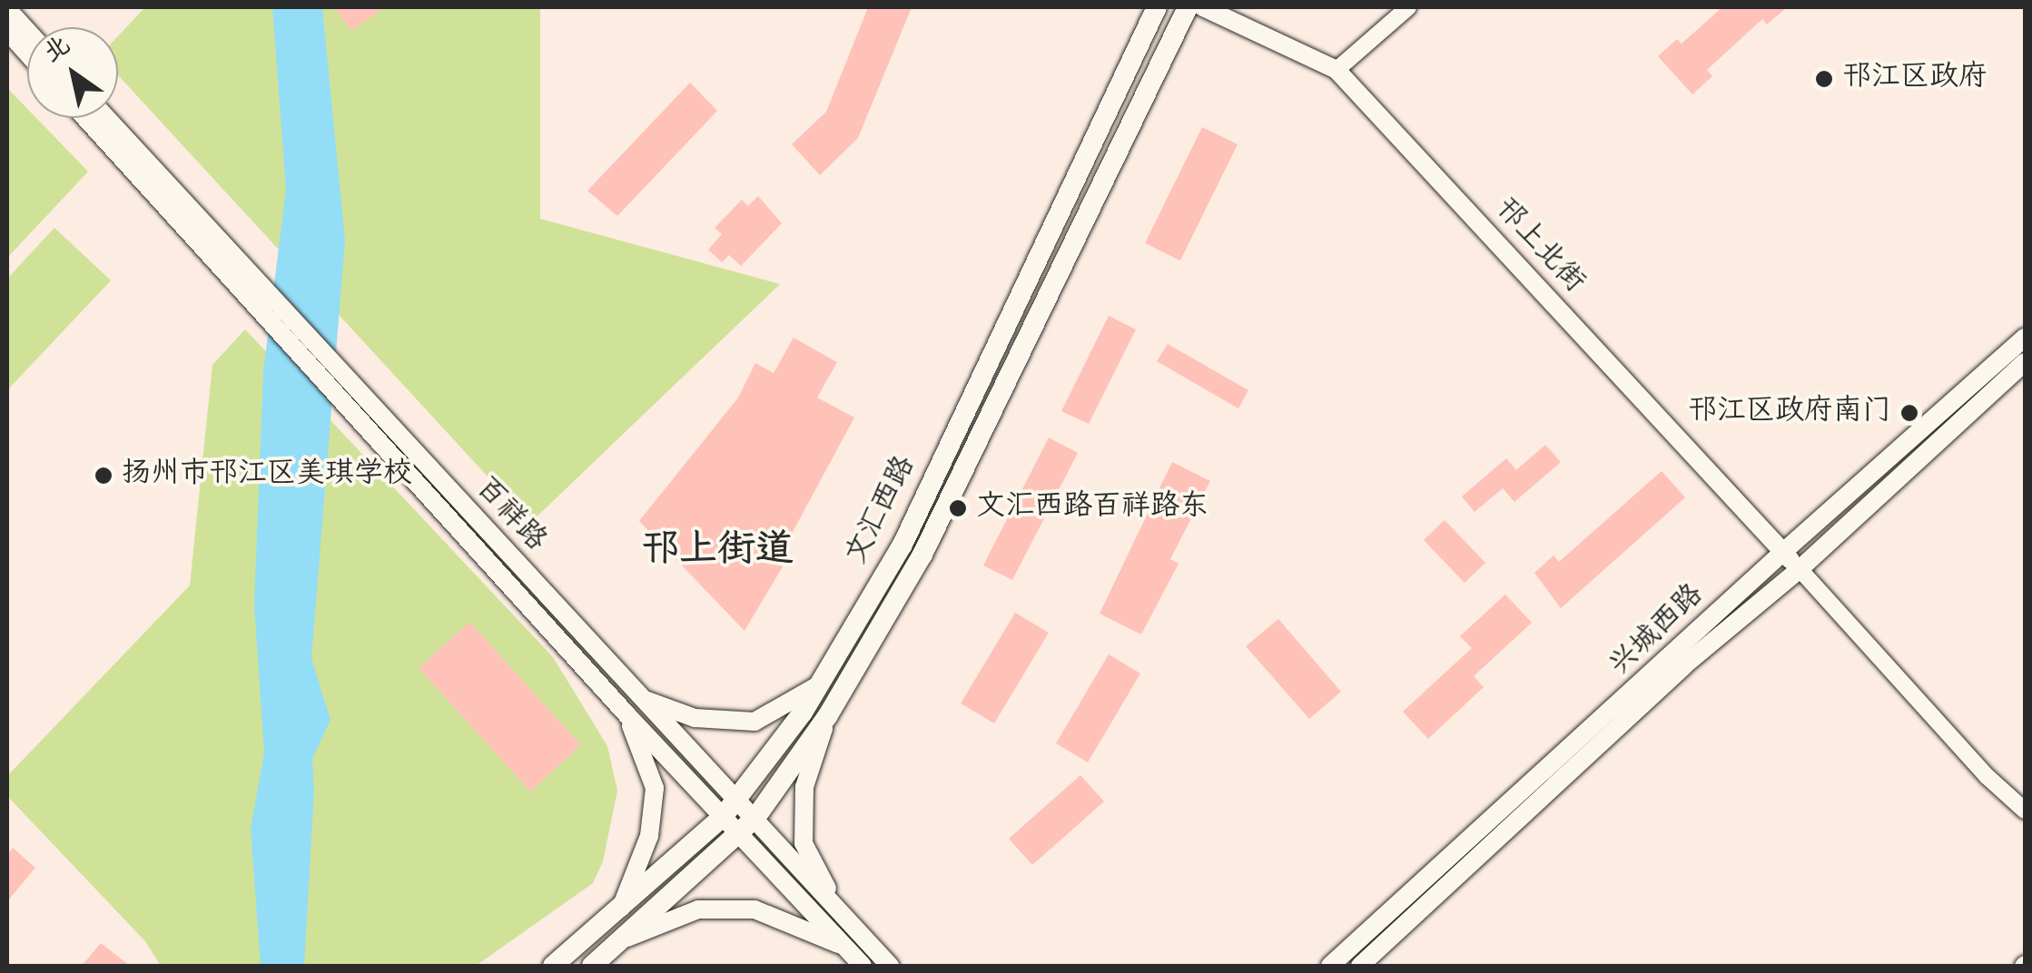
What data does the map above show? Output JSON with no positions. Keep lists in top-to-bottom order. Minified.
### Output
{"streets":{"main road":["文汇西路"],"street":["邗上北街","百祥路","兴城西路"]},"crossings":[["邗上北街","兴城西路"],["文汇西路","百祥路"]],"districts":["邗上街道"],"places":["邗江区政府","邗江区政府南门","扬州市邗江区美琪学校","文汇西路百祥路东"],"north":"top left"}
